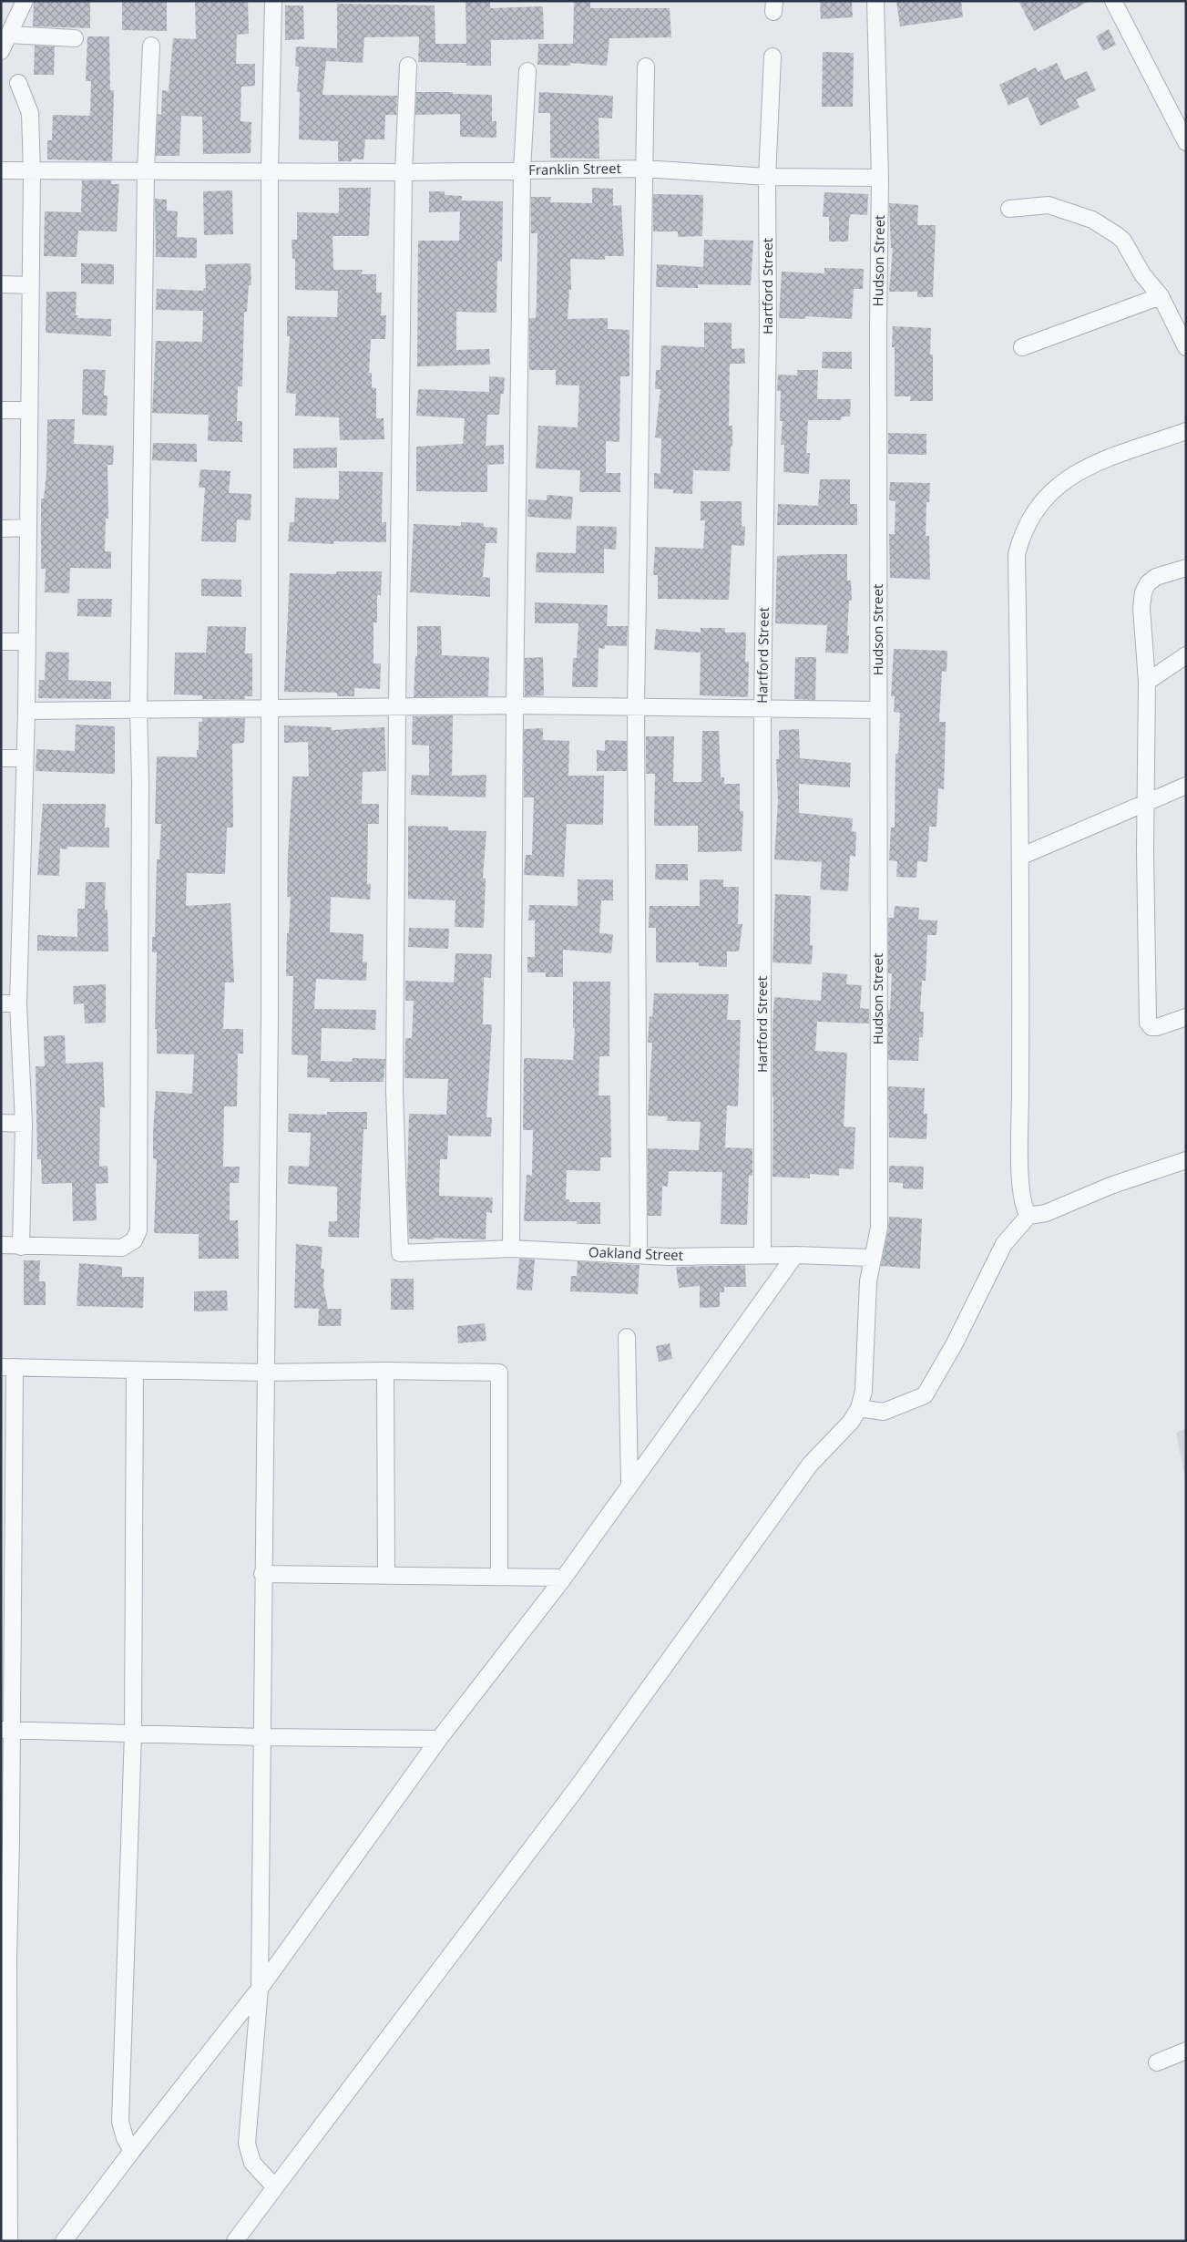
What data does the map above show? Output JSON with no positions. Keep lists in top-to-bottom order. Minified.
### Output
{"streets":{"street":["Franklin Street","Hudson Street","Hartford Street","Oakland Street"]},"crossings":[["Franklin Street","Hudson Street"],["Franklin Street","Hartford Street"],["Hudson Street","Oakland Street"],["Hartford Street","Oakland Street"]]}
